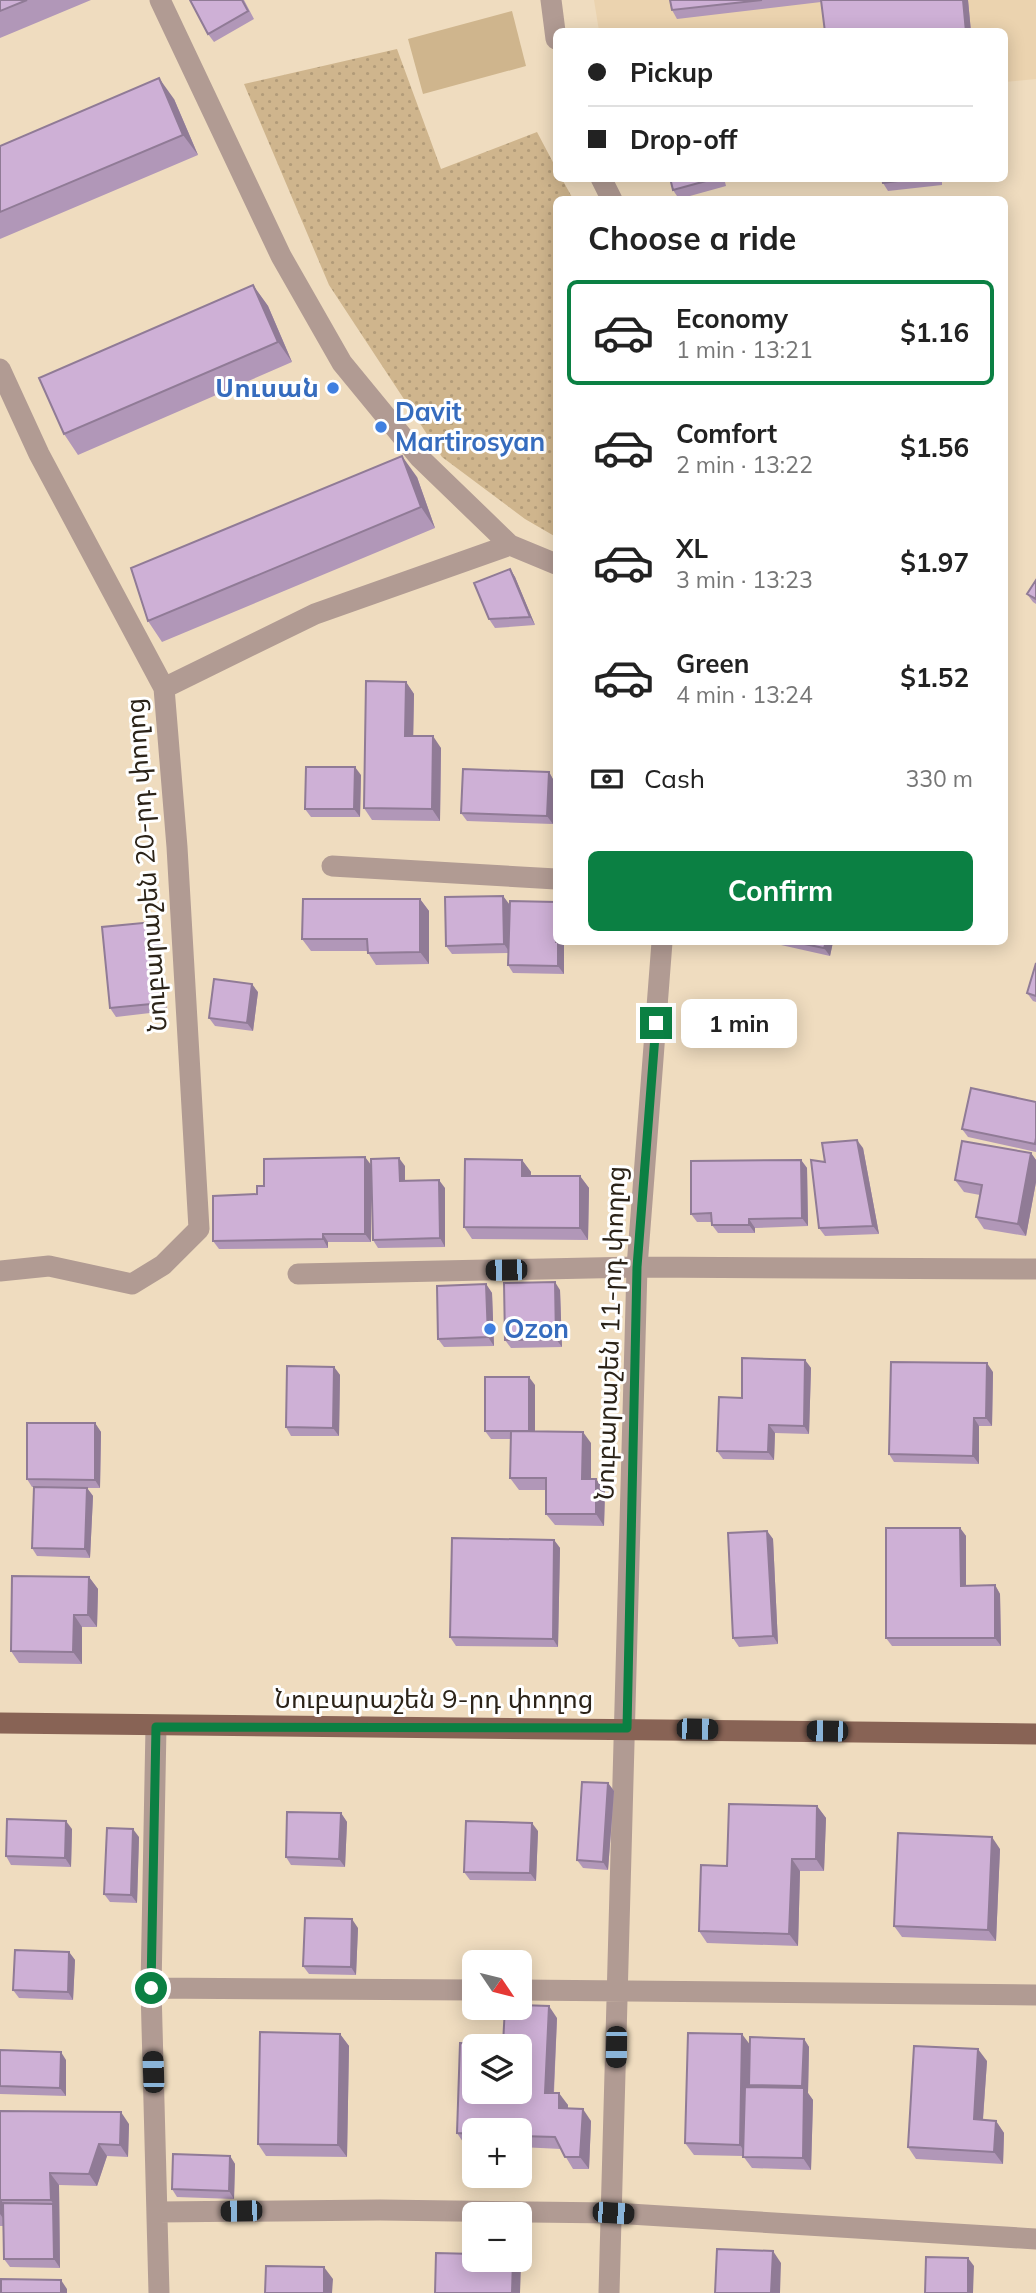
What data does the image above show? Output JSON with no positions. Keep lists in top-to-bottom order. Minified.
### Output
{"streets":{"main road":["Նուբարաշեն 9-րդ փողոց"],"street":["Նուբարաշեն 20-րդ փողոց","Նուբարաշեն 11-րդ փողոց"]},"crossings":[["Նուբարաշեն 11-րդ փողոց","Նուբարաշեն 9-րդ փողոց"]],"places":["Սուսան","Davit Martirosyan","Ozon"],"north":"bottom right","page":{"banner":["Pickup","Drop-off"],"heading":"Choose a ride","list":[{"name":"Economy","note":"1 min · 13:21","value":"$1.16"},{"name":"Comfort","note":"2 min · 13:22","value":"$1.56"},{"name":"XL","note":"3 min · 13:23","value":"$1.97"},{"name":"Green","note":"4 min · 13:24","value":"$1.52"}],"pay":["Cash","330 m"],"buttons":"Confirm","bubble":"1 min","map_buttons":["+","−"]}}
